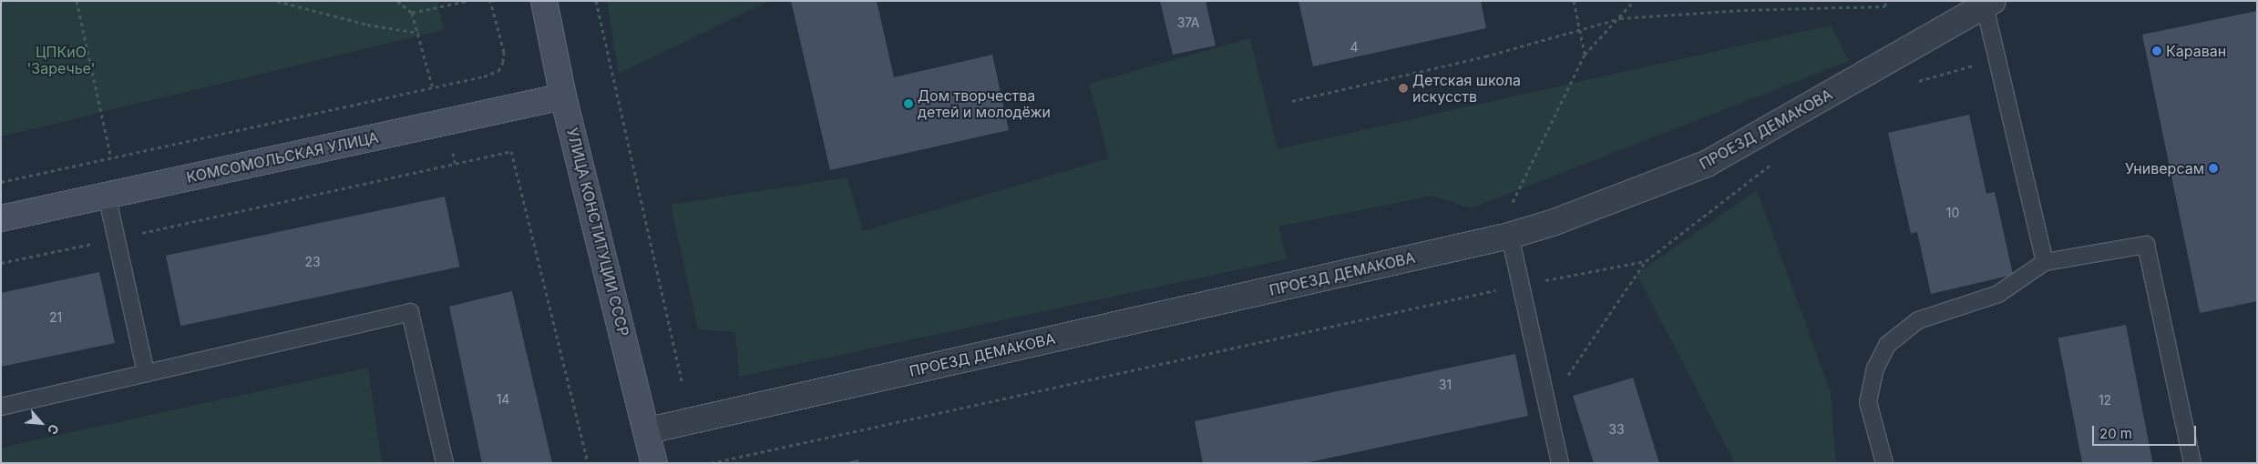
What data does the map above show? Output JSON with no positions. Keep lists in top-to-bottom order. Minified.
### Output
{"streets":{"street":["ПРОЕЗД ДЕМАКОВА","КОМСОМОЛЬСКАЯ УЛИЦА","УЛИЦА КОНСТИТУЦИИ СССР"]},"crossings":[["ПРОЕЗД ДЕМАКОВА","УЛИЦА КОНСТИТУЦИИ СССР"],["КОМСОМОЛЬСКАЯ УЛИЦА","УЛИЦА КОНСТИТУЦИИ СССР"]],"parks":["ЦПКиО 'Заречье'"],"places":["Караван","Детская школа искусств","Дом творчества детей и молодёжи","Универсам"],"house_numbers":["37А","4","10","23","21","31","14","12","33"],"scale_bar":"20 m","north":"bottom right"}
